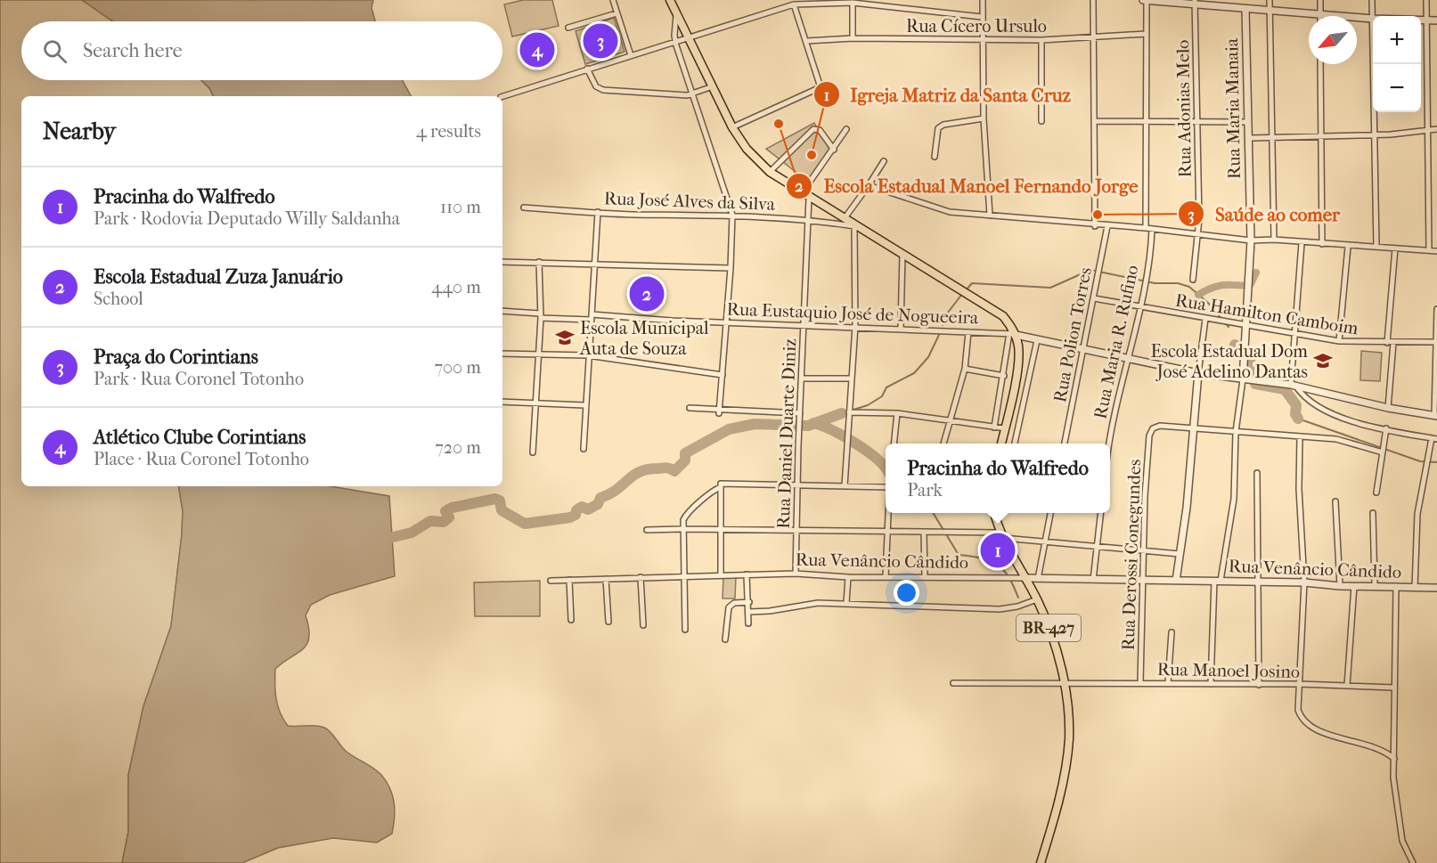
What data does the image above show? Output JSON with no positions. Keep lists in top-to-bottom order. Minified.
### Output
{"streets":{"main road":["BR-427"],"street":["Rua Cícero Ursulo","Rua Adonias Melo","Rua Maria Manaia","Rua José Alves da Silva","Rua Eustaquio José de Nogueeira","Rua Hamilton Camboim","Rua Polion Torres","Rua Maria R. Rufino","Rua Daniel Duarte Diniz","Rua Derossi Conegundes","Rua Venâncio Cândido","Rua Manoel Josino"]},"crossings":[["Rua Cícero Ursulo","Rua Maria R. Rufino"],["Rua Maria Manaia","Rua Hamilton Camboim"],["Rua José Alves da Silva","Rua Daniel Duarte Diniz"],["Rua Eustaquio José de Nogueeira","Rua Daniel Duarte Diniz"],["Rua Hamilton Camboim","Rua Polion Torres"],["Rua Hamilton Camboim","Rua Maria R. Rufino"],["Rua Daniel Duarte Diniz","Rua Venâncio Cândido"],["Rua Derossi Conegundes","Rua Venâncio Cândido"],["Rua Derossi Conegundes","Rua Manoel Josino"],["Rua Venâncio Cândido","BR-427"],["BR-427","Rua Manoel Josino"]],"places":{"other":["Escola Estadual Manoel Fernando Jorge","Igreja Matriz da Santa Cruz","Saúde ao comer"],"school or university":["Escola Municipal Auta de Souza","Escola Estadual Dom José Adelino Dantas"]},"north":"bottom left","page":{"map_buttons":["+","−"],"pins":["3","4","2","1"],"search":"Search here","heading":["Nearby","4 results"],"list":[{"mark":"1","name":"Pracinha do Walfredo","note":"Park · Rodovia Deputado Willy Saldanha","value":"110 m"},{"mark":"2","name":"Escola Estadual Zuza Januário","note":"School","value":"440 m"},{"mark":"3","name":"Praça do Corintians","note":"Park · Rua Coronel Totonho","value":"700 m"},{"mark":"4","name":"Atlético Clube Corintians","note":"Place · Rua Coronel Totonho","value":"720 m"}],"popup":["Pracinha do Walfredo","Park"]}}
